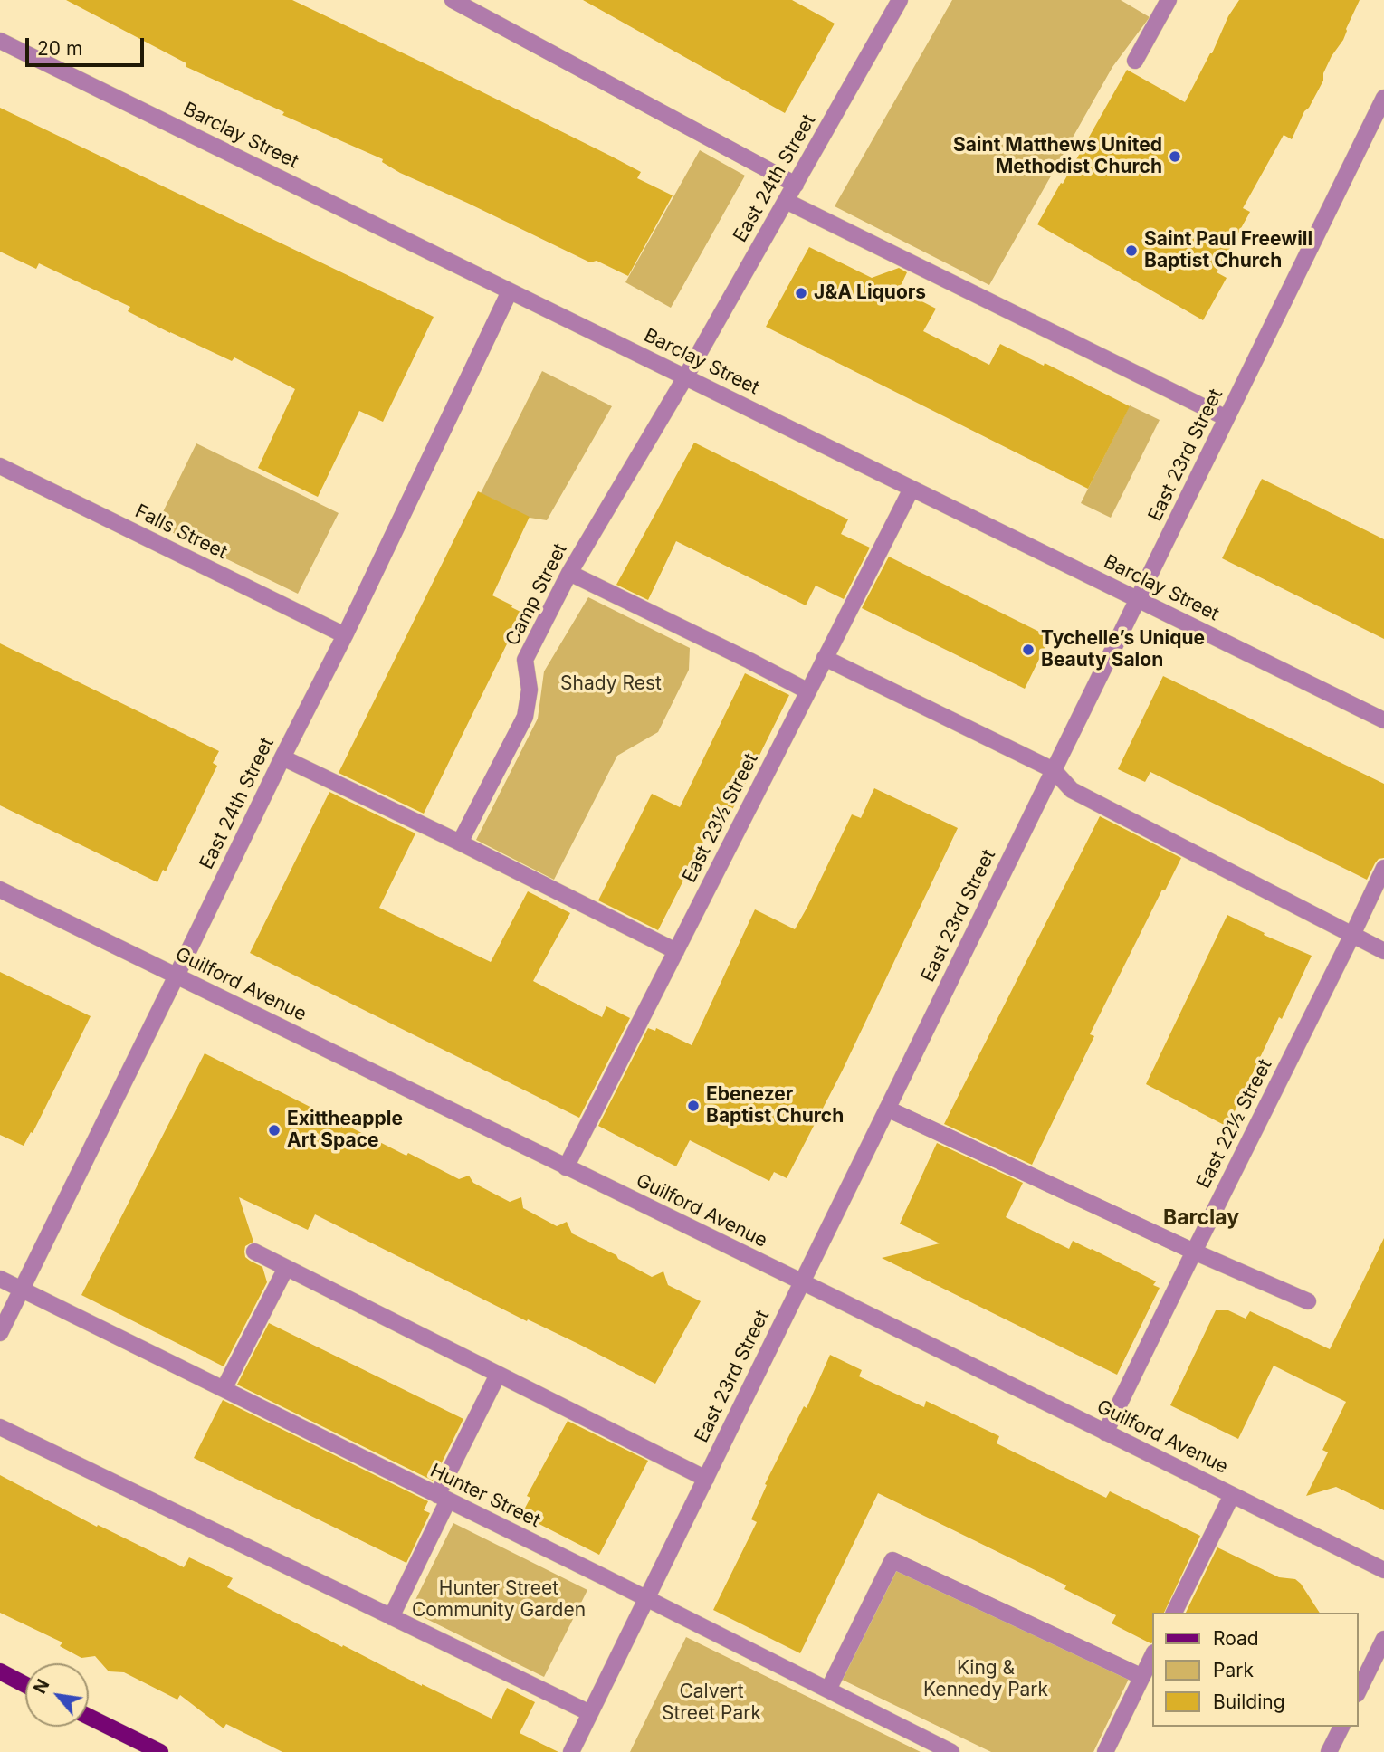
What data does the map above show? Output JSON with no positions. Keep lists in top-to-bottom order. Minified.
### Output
{"streets":{"street":["Barclay Street","East 24th Street","East 23rd Street","Falls Street","Camp Street","East 23½ Street","Guilford Avenue","East 22½ Street","Hunter Street"]},"crossings":[["Barclay Street","East 24th Street"],["Barclay Street","East 23rd Street"],["Barclay Street","Camp Street"],["Barclay Street","East 23½ Street"],["East 24th Street","Falls Street"],["East 24th Street","Camp Street"],["East 24th Street","Guilford Avenue"],["East 24th Street","Hunter Street"],["East 23rd Street","Guilford Avenue"],["East 23rd Street","Hunter Street"],["East 23½ Street","Guilford Avenue"],["Guilford Avenue","East 22½ Street"]],"districts":["Barclay"],"parks":["Shady Rest","Hunter Street Community Garden","King & Kennedy Park","Calvert Street Park"],"places":["Saint Matthews United Methodist Church","Saint Paul Freewill Baptist Church","J&A Liquors","Tychelle’s Unique Beauty Salon","Ebenezer Baptist Church","Exittheapple Art Space"],"legend":["Road","Park","Building"],"scale_bar":"20 m","north":"top left"}
